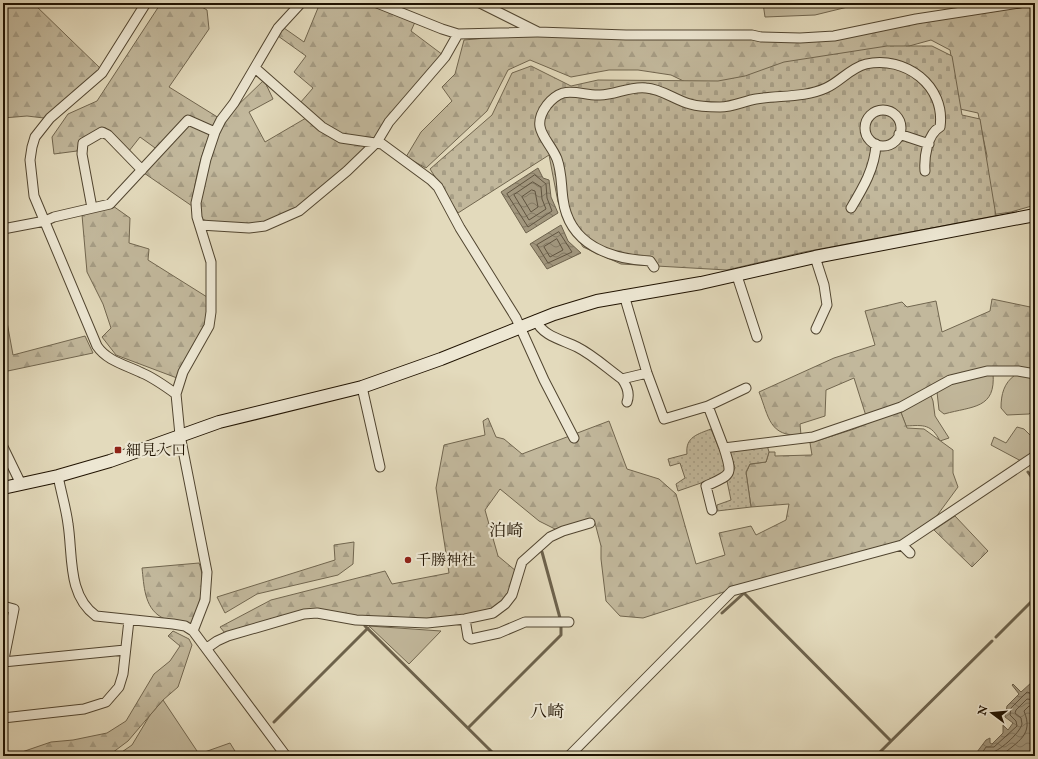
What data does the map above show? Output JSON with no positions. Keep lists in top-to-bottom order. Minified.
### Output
{"districts":["泊崎","八崎"],"places":{"transit":["細見入口"],"other":["千勝神社"]},"north":"left"}
